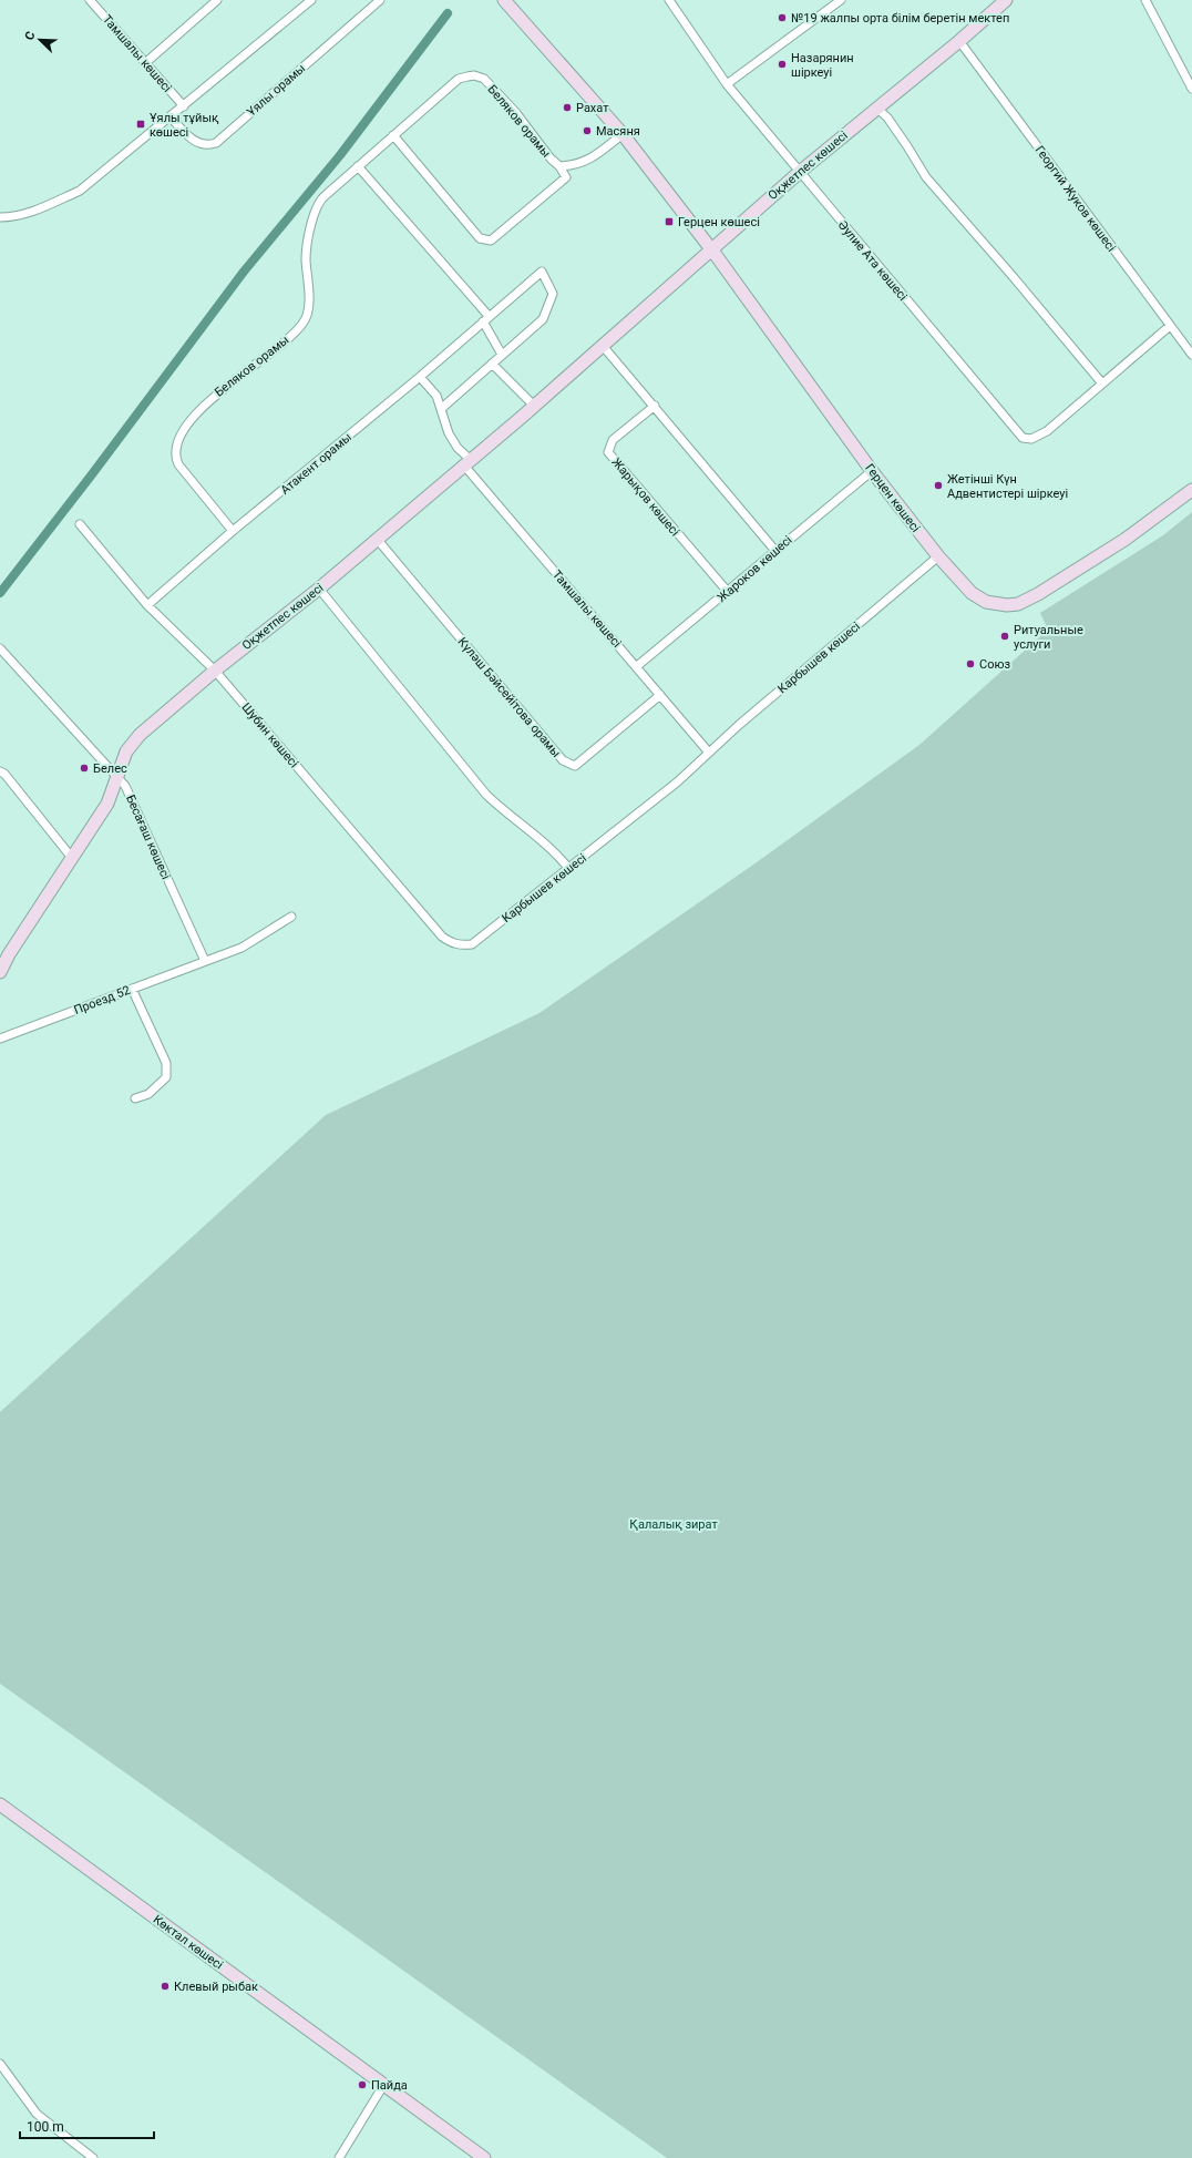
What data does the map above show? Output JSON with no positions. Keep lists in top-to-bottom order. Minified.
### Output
{"streets":{"street":["Тамшалы көшесі","Ұялы орамы","Беляков орамы","Оқжетпес көшесі","Георгий Жуков көшесі","Әулие Ата көшесі","Атакент орамы","Жарықов көшесі","Герцен көшесі","Жароков көшесі","Карбышев көшесі","Күләш Бәйсейітова орамы","Шубин көшесі","Бесағаш көшесі","Проезд 52","Көктал көшесі"]},"crossings":[["Тамшалы көшесі","Оқжетпес көшесі"],["Тамшалы көшесі","Атакент орамы"],["Тамшалы көшесі","Жароков көшесі"],["Тамшалы көшесі","Карбышев көшесі"],["Тамшалы көшесі","Күләш Бәйсейітова орамы"],["Беляков орамы","Атакент орамы"],["Оқжетпес көшесі","Георгий Жуков көшесі"],["Оқжетпес көшесі","Әулие Ата көшесі"],["Оқжетпес көшесі","Герцен көшесі"],["Оқжетпес көшесі","Күләш Бәйсейітова орамы"],["Оқжетпес көшесі","Шубин көшесі"],["Оқжетпес көшесі","Бесағаш көшесі"],["Георгий Жуков көшесі","Әулие Ата көшесі"],["Атакент орамы","Шубин көшесі"],["Жарықов көшесі","Жароков көшесі"],["Герцен көшесі","Жароков көшесі"],["Герцен көшесі","Карбышев көшесі"],["Карбышев көшесі","Шубин көшесі"],["Бесағаш көшесі","Проезд 52"]],"parks":["Қалалық зират"],"places":{"other":["№19 жалпы орта білім беретін мектеп","Назарянин шіркеуі","Рахат","Масяня","Жетінші Күн Адвентистері шіркеуі","Ритуальные услуги","Союз","Белес","Клевый рыбак","Пайда"],"transit":["Ұялы тұйық көшесі","Герцен көшесі"]},"scale_bar":"100 m","north":"top left"}
